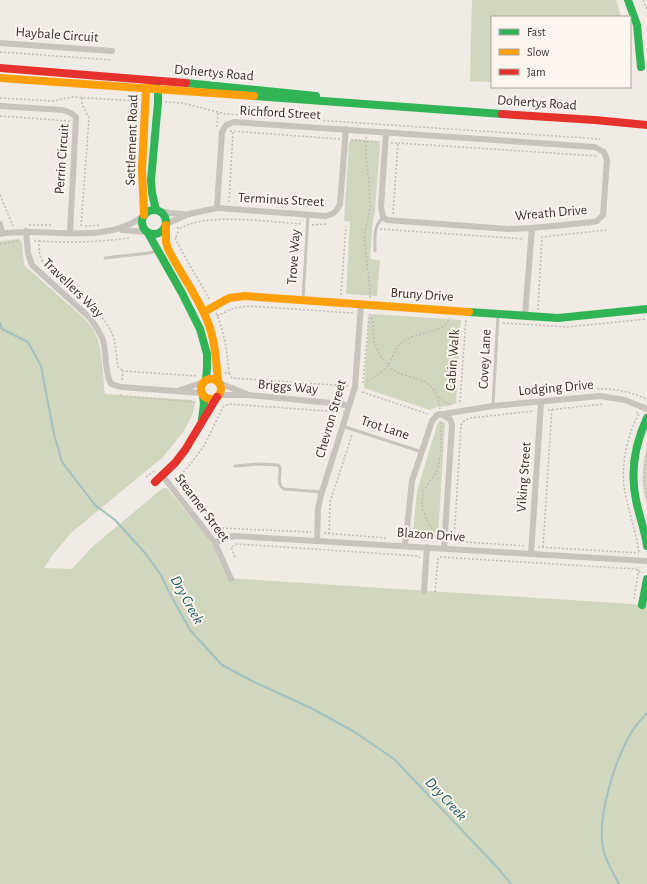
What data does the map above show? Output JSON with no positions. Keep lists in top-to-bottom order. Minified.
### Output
{"streets":{"street":["Haybale Circuit","Dohertys Road","Richford Street","Settlement Road","Perrin Circuit","Terminus Street","Wreath Drive","Travellers Way","Bruny Drive","Briggs Way","Lodging Drive","Chevron Street","Viking Street","Steamer Street","Blazon Drive"],"lane":["Trove Way","Covey Lane","Trot Lane"],"path":["Cabin Walk"]},"crossings":[["Dohertys Road","Settlement Road"],["Richford Street","Terminus Street"],["Richford Street","Wreath Drive"],["Settlement Road","Terminus Street"],["Terminus Street","Wreath Drive"],["Terminus Street","Trove Way"],["Trove Way","Bruny Drive"],["Bruny Drive","Covey Lane"],["Bruny Drive","Chevron Street"],["Covey Lane","Lodging Drive"],["Briggs Way","Chevron Street"],["Lodging Drive","Viking Street"],["Chevron Street","Trot Lane"],["Chevron Street","Blazon Drive"],["Viking Street","Blazon Drive"],["Steamer Street","Blazon Drive"]],"water":["Dry Creek"],"legend":["Fast","Slow","Jam"]}
